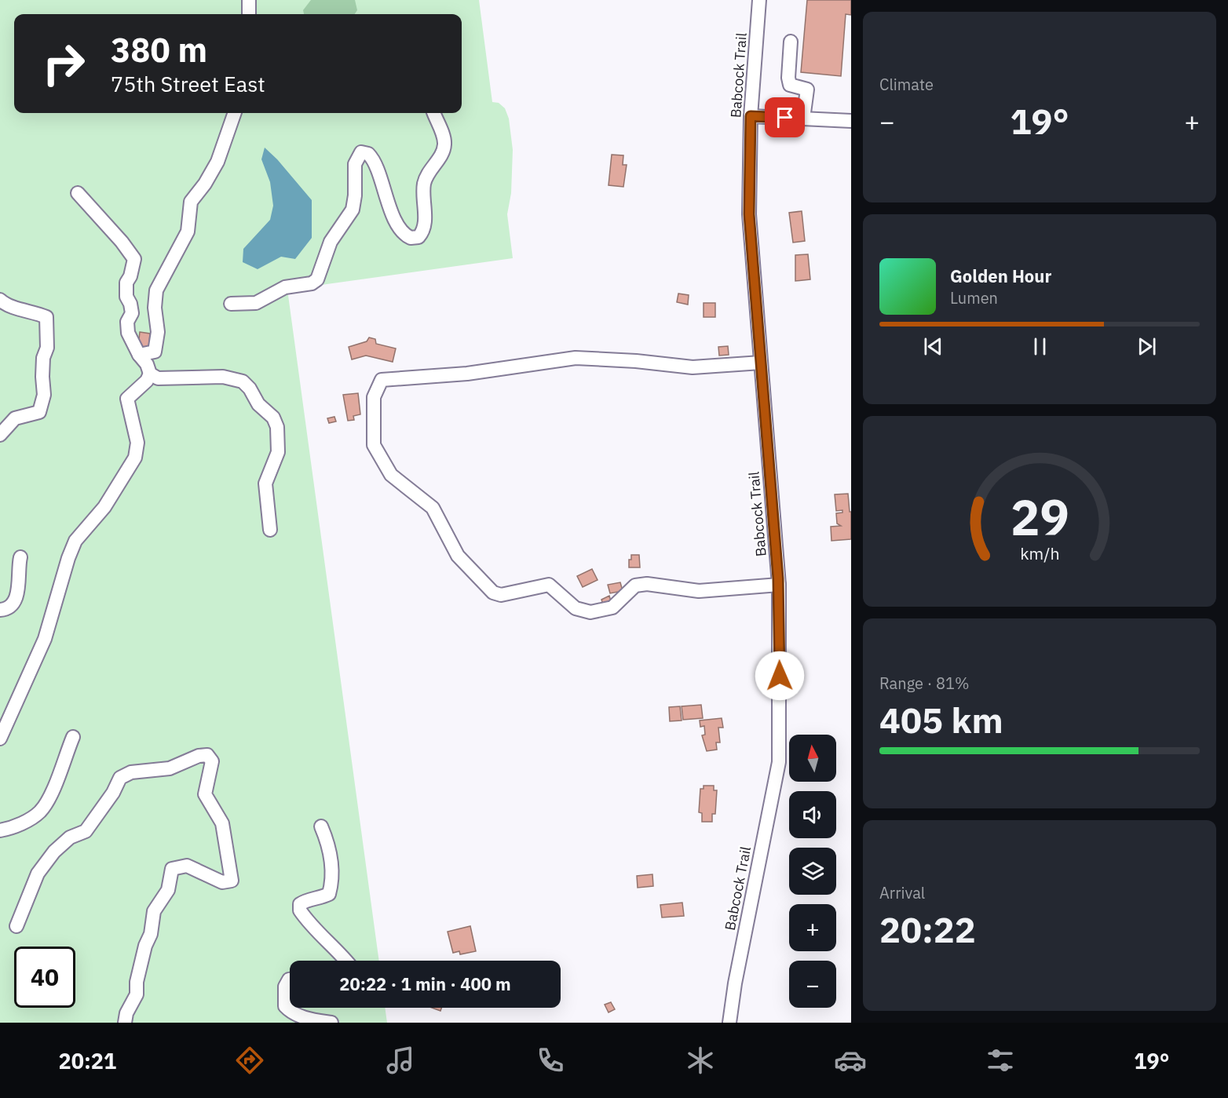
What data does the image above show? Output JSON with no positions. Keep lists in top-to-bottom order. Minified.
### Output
{"streets":{"street":["Babcock Trail"]},"north":"top","page":{"tile":["Climate",["Range · 81%","405 km"],["Arrival","20:22"]],"turn":["380 m","75th Street East"],"heat":["−","19°","+"],"song":["Golden Hour","Lumen"],"map_buttons":["+","−"],"limit":"40","trip":"20:22 · 1 min · 400 m","tabs":["20:21","19°"],"gauge":["29","km/h"]}}
